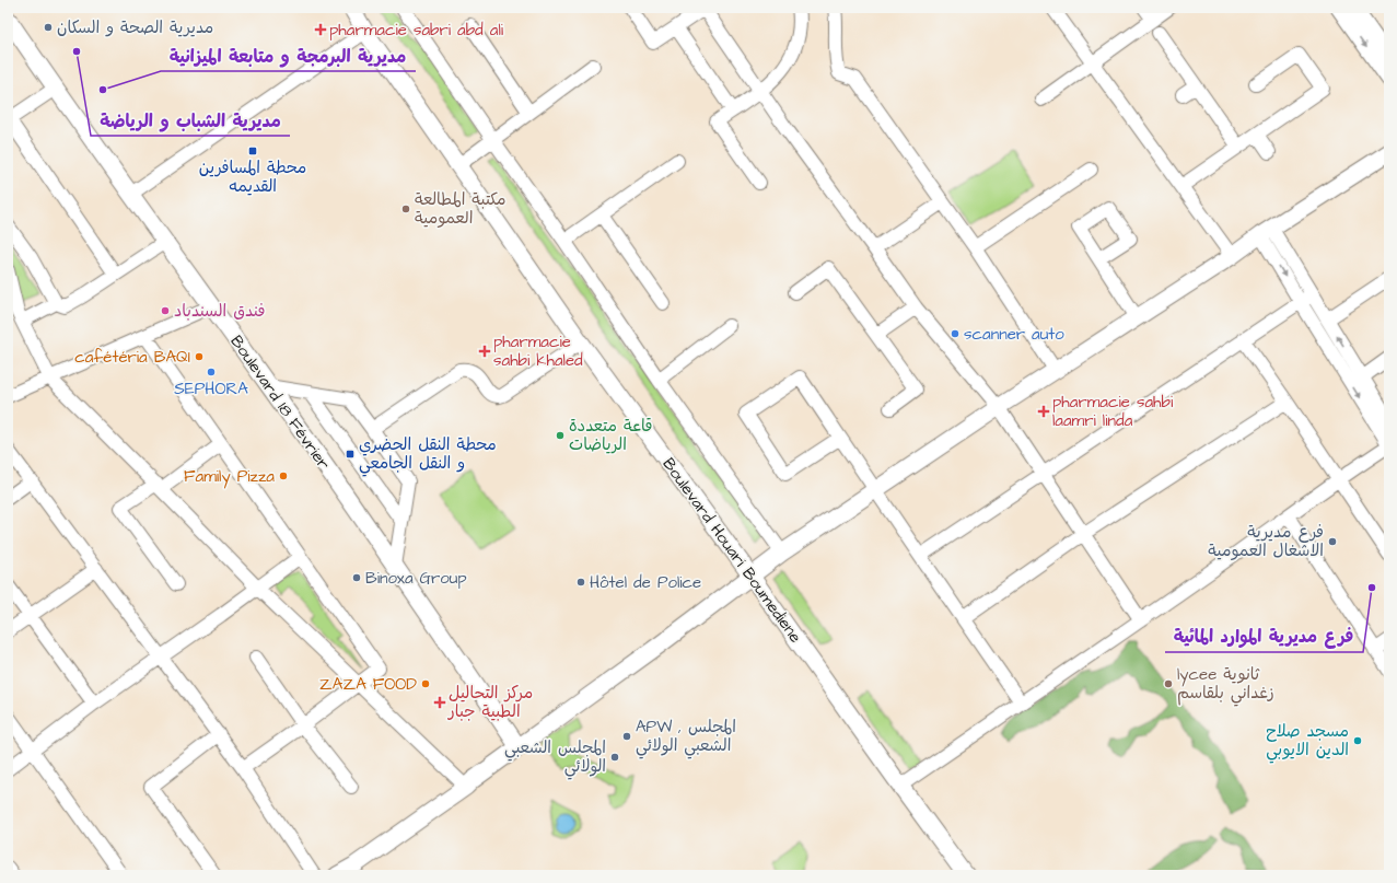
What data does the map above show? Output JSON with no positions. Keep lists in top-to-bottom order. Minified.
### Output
{"streets":{"main road":["Boulevard 18 Février","Boulevard Houari Boumediene"]},"places":{"other":["مديرية الصحة و السكان","مديرية الشباب و الرياضة","مديرية البرمجة و متابعة الميزانية","مكتبة المطالعة العمومية","فندق السندباد","scanner auto","cafétéria BAQI","SEPHORA","قاعة متعددة الرياضات","Family Pizza","فرع مديرية الاشغال العمومية","Binoxa Group","Hôtel de Police","فرع مديرية الموارد المائية","ZAZA FOOD","lycee ثانوية زغداني بلقاسم","APW , المجلس الشعبي الولائي","مسجد صلاح الدين الايوبي","المجلس الشعبي الولائي"],"health":["pharmacie sabri abd ali","pharmacie sahbi khaled","pharmacie sahbi laamri linda","مركز التحاليل الطبية جبار"],"transit":["محطة المسافرين القديمه","محطة النقل الحضري و النقل الجامعي"]}}
